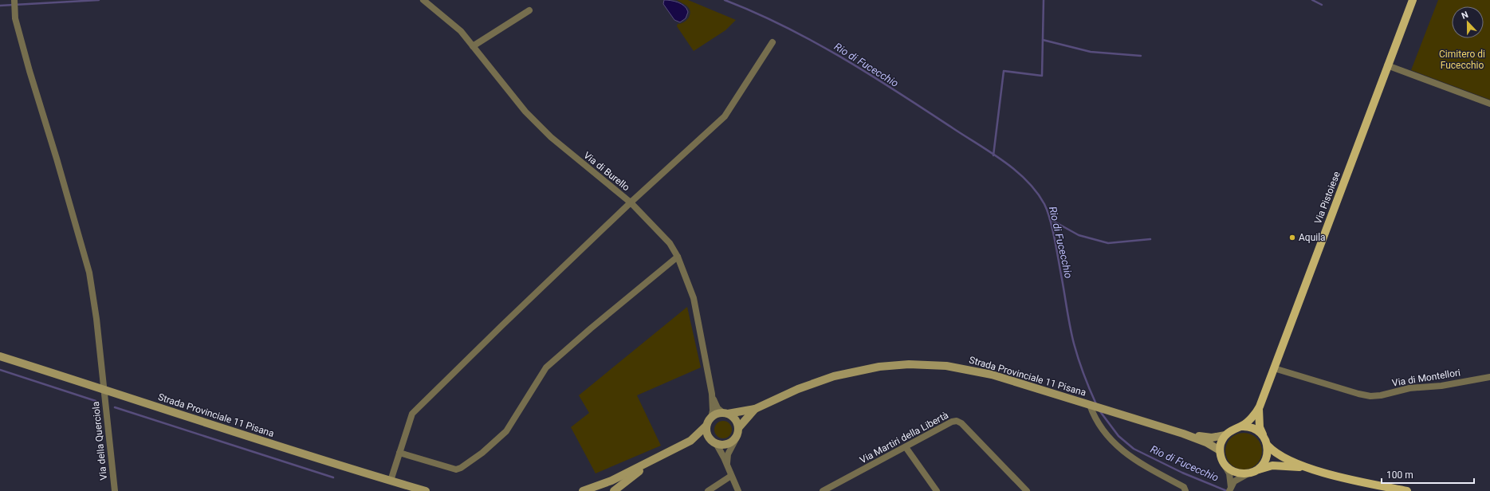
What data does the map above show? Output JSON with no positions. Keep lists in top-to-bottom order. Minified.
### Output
{"streets":{"main road":["Via Pistoiese","Strada Provinciale 11 Pisana"],"street":["Via di Burello","Via di Montellori","Via Martiri della Libertà","Via della Querciola"]},"crossings":[["Via di Burello","Strada Provinciale 11 Pisana"],["Via Pistoiese","Strada Provinciale 11 Pisana"],["Via Pistoiese","Via di Montellori"],["Strada Provinciale 11 Pisana","Via della Querciola"]],"water":["Rio di Fucecchio"],"parks":["Cimitero di Fucecchio"],"places":["Aquila"],"scale_bar":"100 m","north":"top"}
